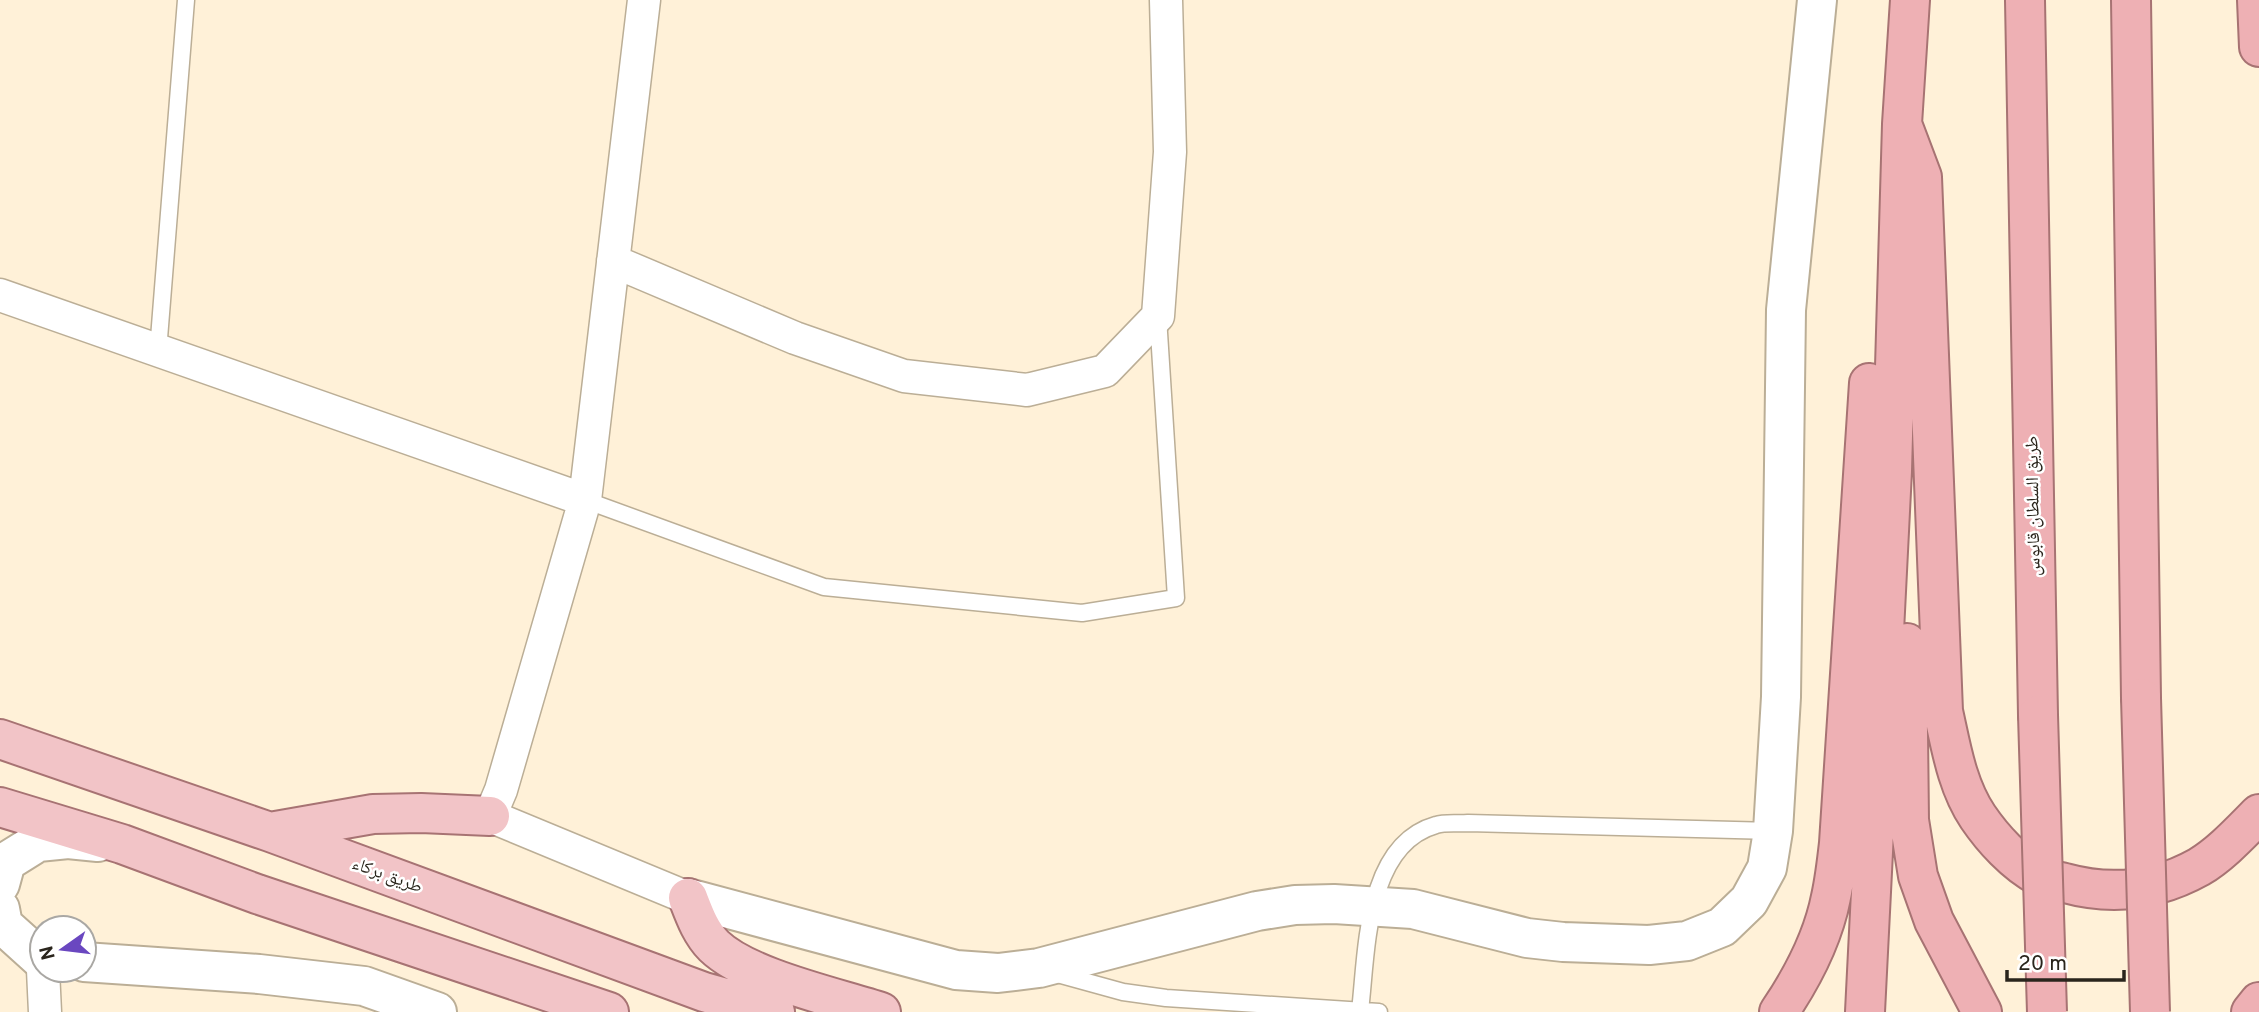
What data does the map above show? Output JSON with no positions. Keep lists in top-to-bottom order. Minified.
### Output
{"streets":{"highway":["طريق السلطان قابوس"],"main road":["طريق بركاء"]},"scale_bar":"20 m","north":"left"}
